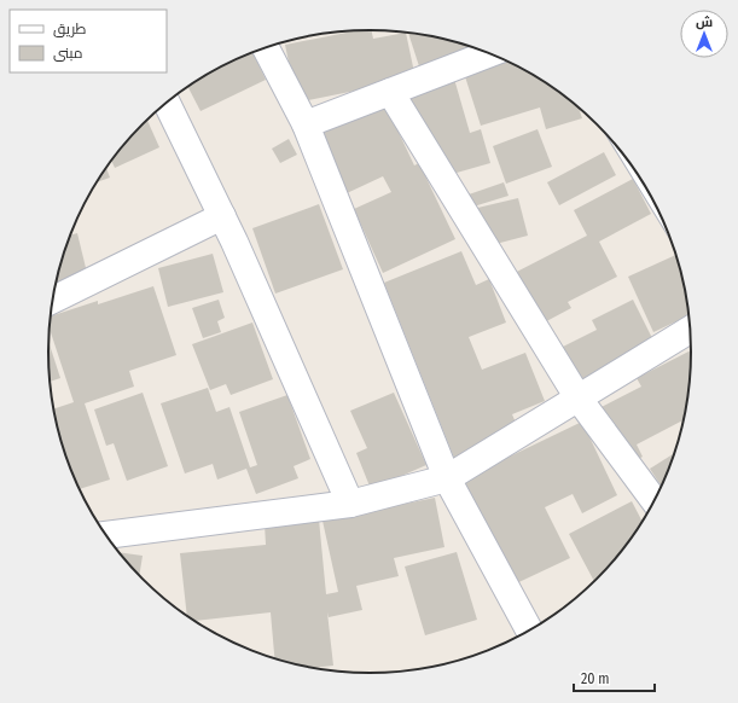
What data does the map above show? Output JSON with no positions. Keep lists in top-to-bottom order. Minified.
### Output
{"legend":["طريق","مبنى"],"scale_bar":"20 m","north":"top"}
